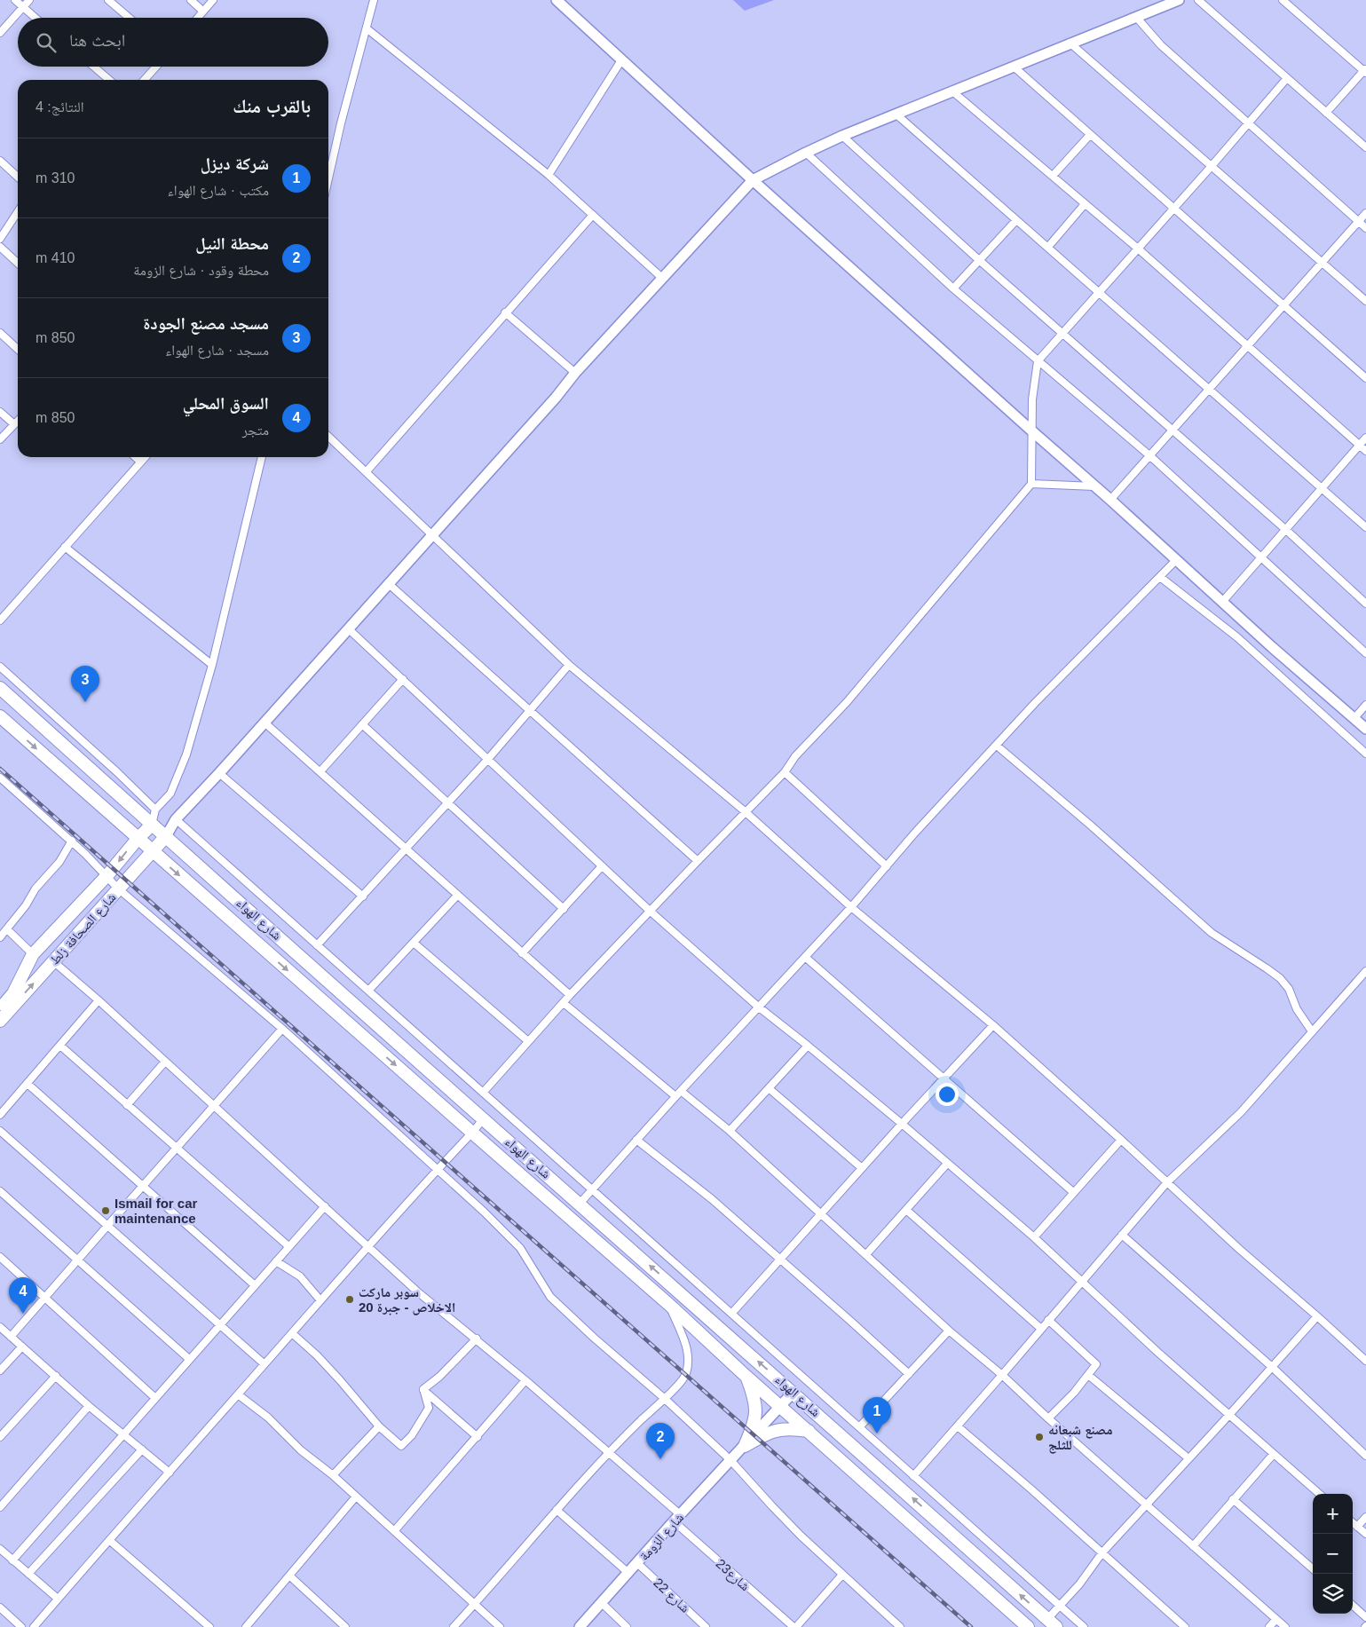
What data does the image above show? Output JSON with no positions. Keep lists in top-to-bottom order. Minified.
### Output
{"streets":{"highway":["شارع الهواء","شارع الصحافة زلط"],"street":["شارع الزومة","شارع23","شارع 22"]},"crossings":[["شارع الهواء","شارع الصحافة زلط"],["شارع الهواء","شارع الزومة"],["شارع الصحافة زلط","شارع23"],["شارع الزومة","شارع23"],["شارع الزومة","شارع 22"]],"places":["Ismail for car maintenance","سوبر ماركت الاخلاص - جبرة 20","مصنع شبعانه للثلج"],"page":{"search":"ابحث هنا","heading":["بالقرب منك","النتائج: 4"],"list":[{"mark":"1","name":"شركة ديزل","note":"مكتب · شارع الهواء","value":"310 m"},{"mark":"2","name":"محطة النيل","note":"محطة وقود · شارع الزومة","value":"410 m"},{"mark":"3","name":"مسجد مصنع الجودة","note":"مسجد · شارع الهواء","value":"850 m"},{"mark":"4","name":"السوق المحلي","note":"متجر","value":"850 m"}],"pins":["3","4","1","2"],"map_buttons":["+","−"]}}
